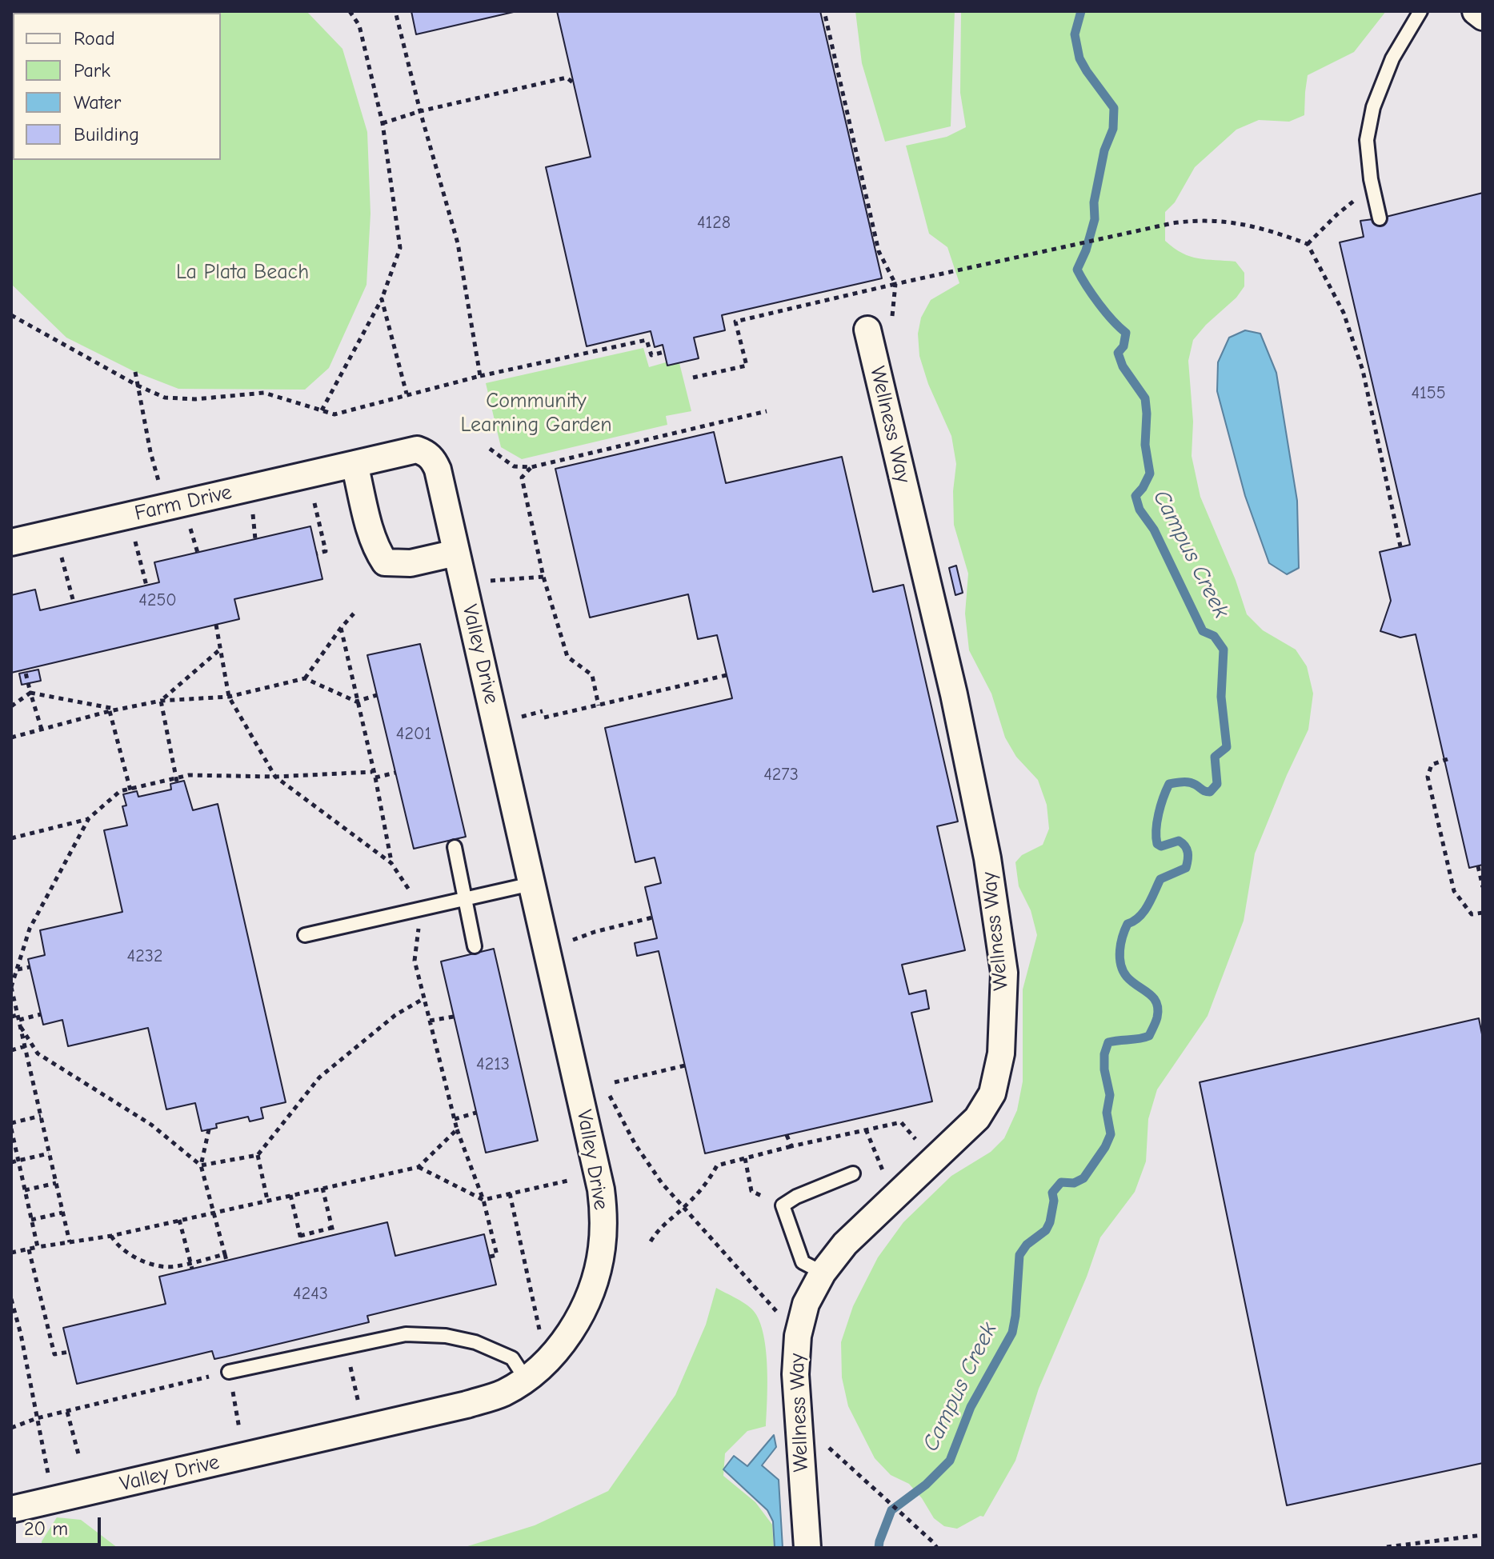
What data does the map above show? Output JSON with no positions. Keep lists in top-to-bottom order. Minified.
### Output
{"streets":{"street":["Wellness Way","Farm Drive","Valley Drive"]},"crossings":[["Farm Drive","Valley Drive"]],"water":["Campus Creek"],"parks":["La Plata Beach","Community Learning Garden"],"house_numbers":["4128","4155","4250","4201","4273","4232","4213","4243"],"legend":["Road","Park","Water","Building"],"scale_bar":"20 m"}
